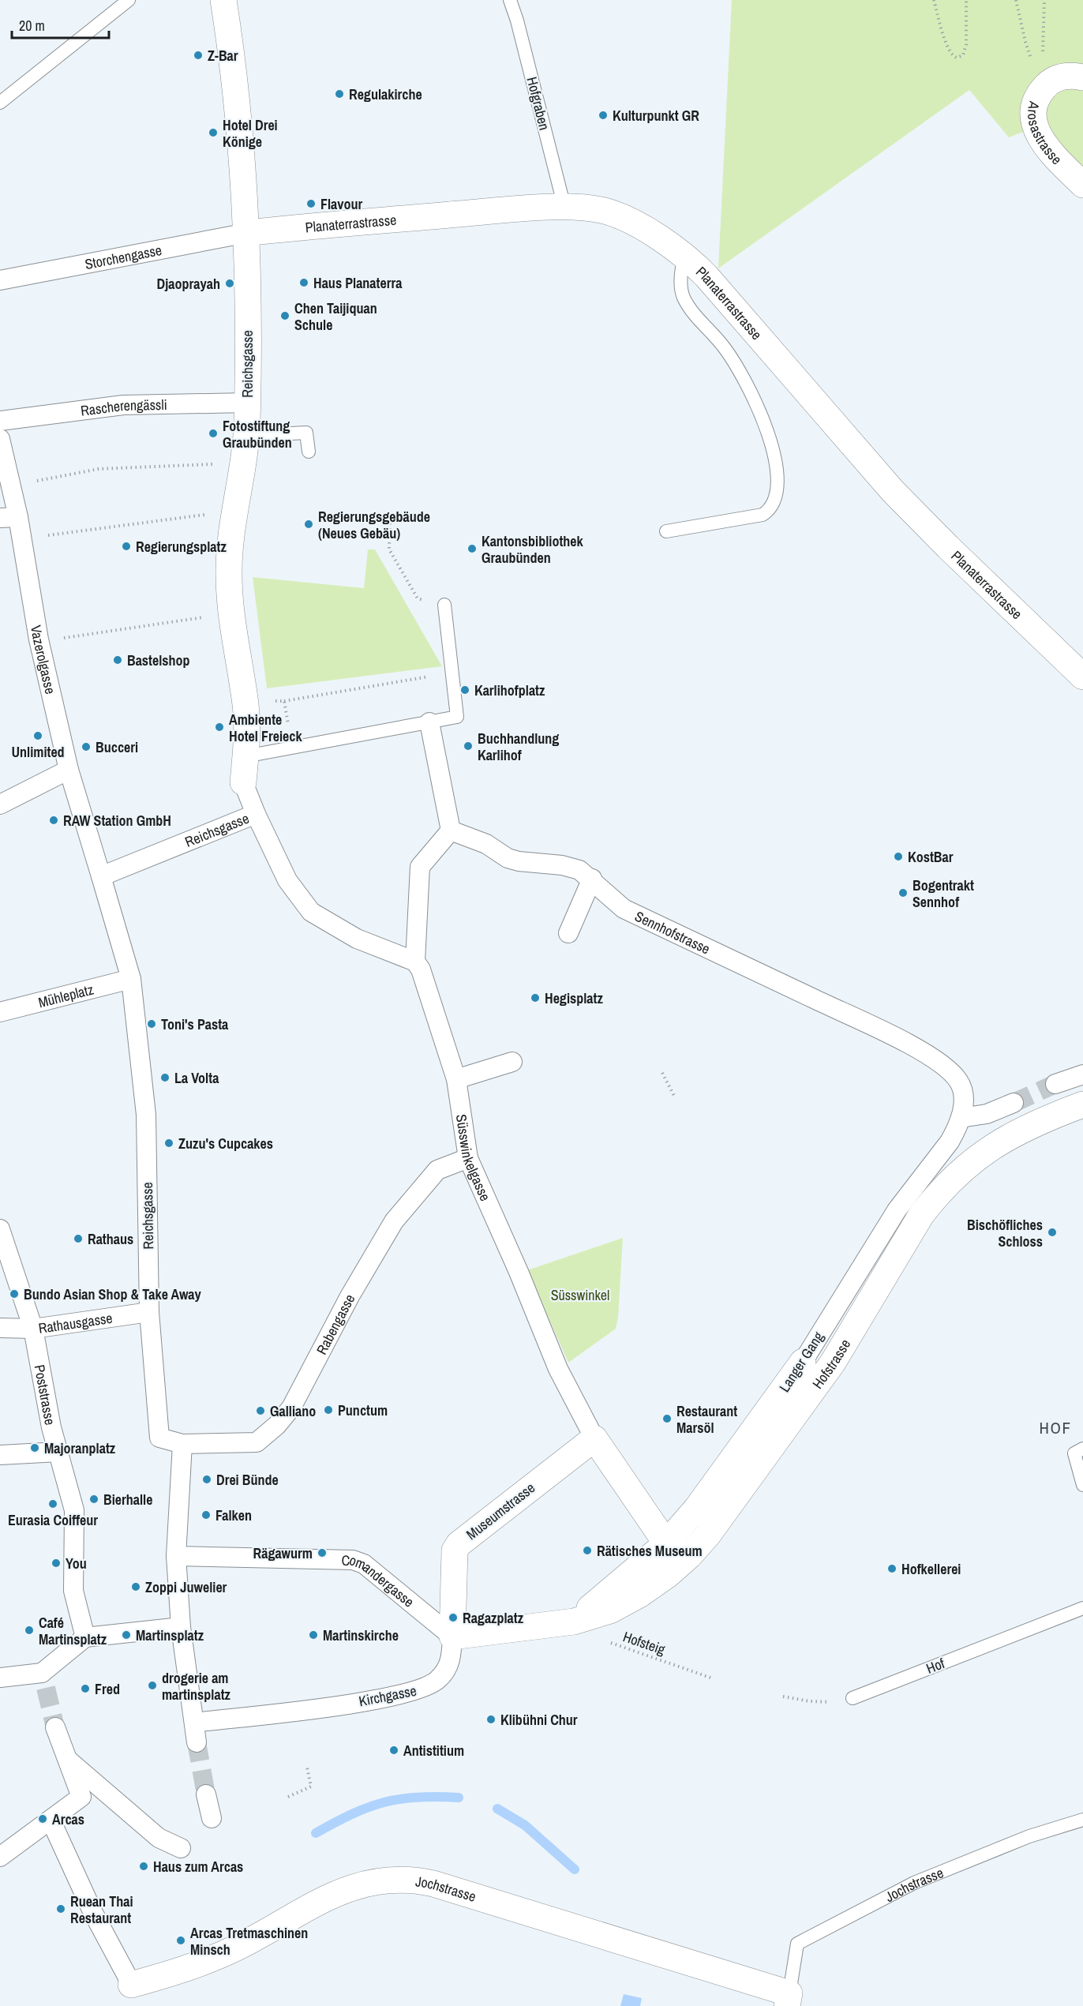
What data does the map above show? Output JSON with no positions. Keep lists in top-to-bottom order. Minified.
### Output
{"streets":{"street":["Arosastrasse","Planaterrastrasse","Storchengasse","Reichsgasse","Rascherengässli","Vazerolgasse","Sennhofstrasse","Mühleplatz","Süsswinkelgasse","Rathausgasse","Rabengasse","Langer Gang","Hofstrasse","Poststrasse","Museumstrasse","Comandergasse","Kirchgasse","Jochstrasse"],"lane":["Hofgraben","Hof"],"path":["Hofsteig"]},"crossings":[["Hofgraben","Planaterrastrasse"],["Planaterrastrasse","Storchengasse"],["Planaterrastrasse","Reichsgasse"],["Storchengasse","Reichsgasse"],["Reichsgasse","Rascherengässli"],["Reichsgasse","Vazerolgasse"],["Reichsgasse","Mühleplatz"],["Reichsgasse","Rathausgasse"],["Reichsgasse","Rabengasse"],["Sennhofstrasse","Langer Gang"],["Süsswinkelgasse","Rabengasse"],["Süsswinkelgasse","Langer Gang"],["Süsswinkelgasse","Museumstrasse"],["Rathausgasse","Poststrasse"],["Langer Gang","Hofstrasse"],["Langer Gang","Hofsteig"],["Hofstrasse","Hofsteig"],["Museumstrasse","Comandergasse"],["Museumstrasse","Kirchgasse"],["Comandergasse","Kirchgasse"]],"districts":["HOF"],"parks":["Süsswinkel"],"places":["Z-Bar","Regulakirche","Kulturpunkt GR","Hotel Drei Könige","Flavour","Haus Planaterra","Djaoprayah","Chen Taijiquan Schule","Fotostiftung Graubünden","Regierungsgebäude (Neues Gebäu)","Regierungsplatz","Kantonsbibliothek Graubünden","Bastelshop","Karlihofplatz","Ambiente Hotel Freieck","Unlimited","Buchhandlung Karlihof","Bucceri","RAW Station GmbH","KostBar","Bogentrakt Sennhof","Hegisplatz","Toni's Pasta","La Volta","Zuzu's Cupcakes","Bischöfliches Schloss","Rathaus","Bundo Asian Shop & Take Away","Punctum","Galliano","Restaurant Marsöl","Majoranplatz","Drei Bünde","Bierhalle","Eurasia Coiffeur","Falken","Rätisches Museum","Rägawurm","You","Hofkellerei","Zoppi Juwelier","Ragazplatz","Café Martinsplatz","Martinsplatz","Martinskirche","drogerie am martinsplatz","Fred","Klibühni Chur","Antistitium","Arcas","Haus zum Arcas","Ruean Thai Restaurant","Arcas Tretmaschinen Minsch"],"scale_bar":"20 m"}
